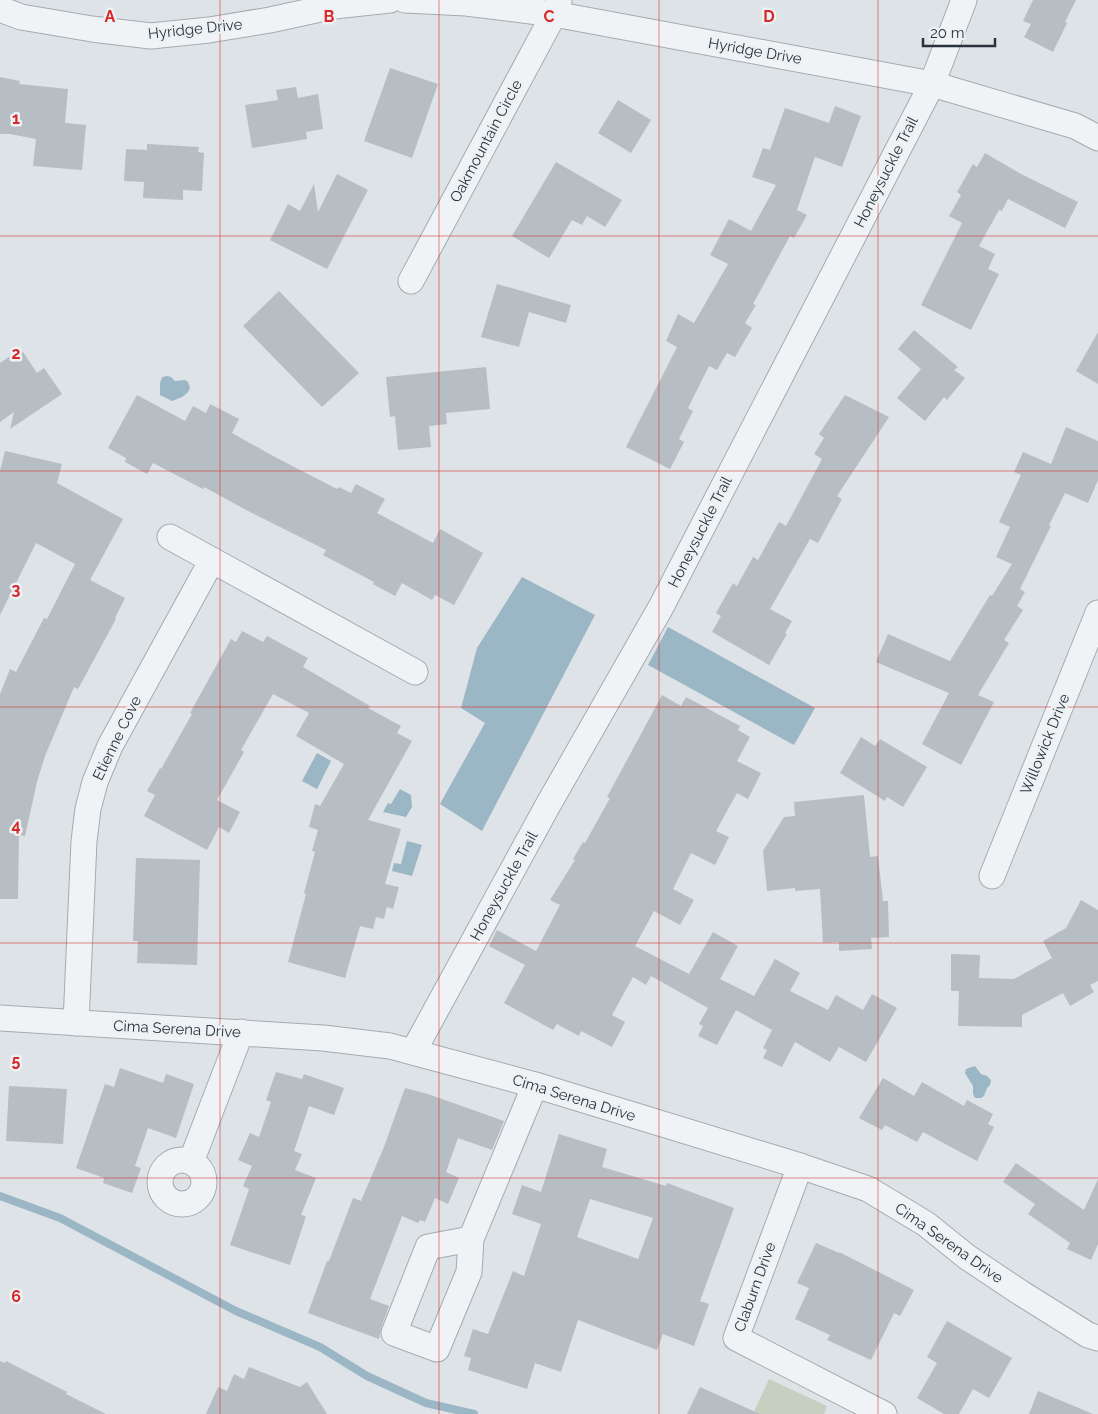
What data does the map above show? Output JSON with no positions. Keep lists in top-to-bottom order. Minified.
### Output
{"streets":{"street":["Hyridge Drive","Oakmountain Circle","Honeysuckle Trail","Etienne Cove","Willowick Drive","Cima Serena Drive","Claburn Drive"]},"crossings":[["Hyridge Drive","Oakmountain Circle"],["Hyridge Drive","Honeysuckle Trail"],["Honeysuckle Trail","Cima Serena Drive"],["Etienne Cove","Cima Serena Drive"],["Cima Serena Drive","Claburn Drive"]],"scale_bar":"20 m","grid":{"columns":["A","B","C","D"],"rows":["1","2","3","4","5","6"]}}
